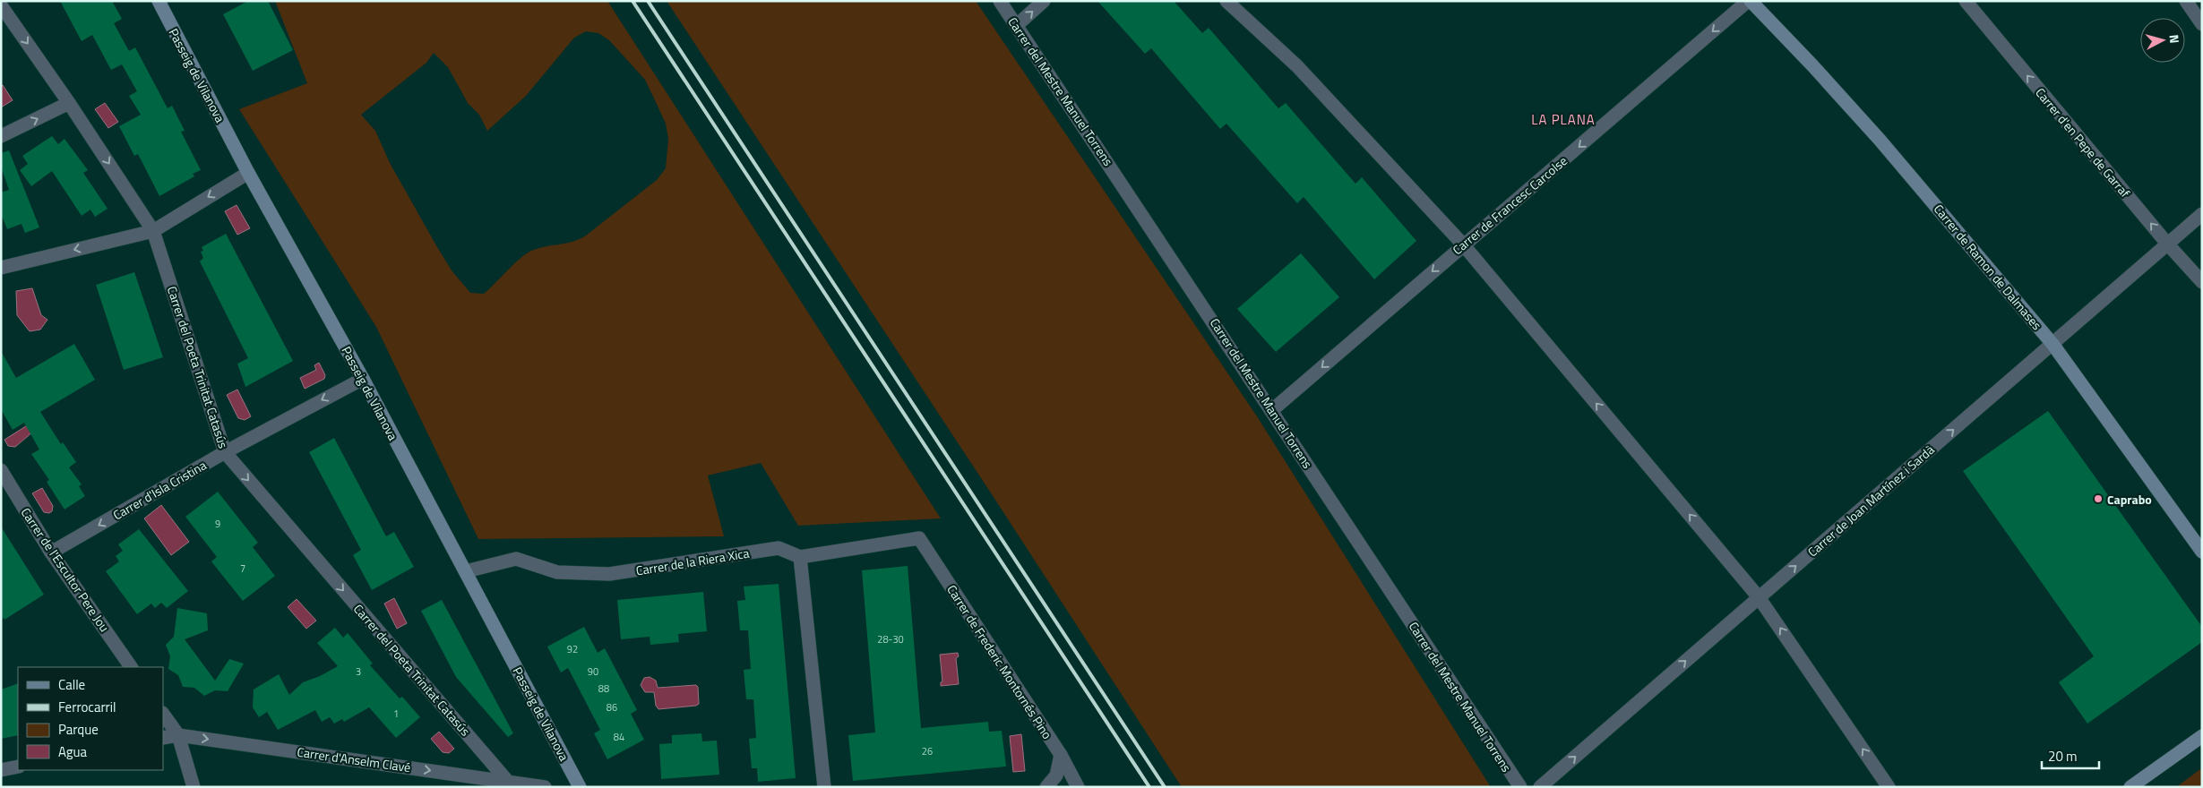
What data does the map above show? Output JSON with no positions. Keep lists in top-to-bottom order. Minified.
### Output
{"streets":{"street":["Passeig de Vilanova","Carrer del Mestre Manuel Torrens","Carrer d'en Pepe de Garraf","Carrer de Francesc Carcolse","Carrer de Ramon de Dalmases","Carrer del Poeta Trinitat Catasús","Carrer d'Isla Cristina","Carrer de Joan Martínez i Sardà","Carrer de la Riera Xica","Carrer de l'Escultor Pere Jou","Carrer de Frederic Montornés Pino","Carrer d'Anselm Clavé"]},"crossings":[["Passeig de Vilanova","Carrer d'Isla Cristina"],["Passeig de Vilanova","Carrer de la Riera Xica"],["Carrer del Mestre Manuel Torrens","Carrer de Francesc Carcolse"],["Carrer d'en Pepe de Garraf","Carrer de Joan Martínez i Sardà"],["Carrer de Francesc Carcolse","Carrer de Ramon de Dalmases"],["Carrer de Ramon de Dalmases","Carrer de Joan Martínez i Sardà"],["Carrer del Poeta Trinitat Catasús","Carrer d'Isla Cristina"],["Carrer del Poeta Trinitat Catasús","Carrer d'Anselm Clavé"],["Carrer d'Isla Cristina","Carrer de l'Escultor Pere Jou"],["Carrer de la Riera Xica","Carrer de Frederic Montornés Pino"]],"one_way":["Carrer d'en Pepe de Garraf","Carrer de Francesc Carcolse","Carrer del Poeta Trinitat Catasús","Carrer d'Isla Cristina","Carrer de Joan Martínez i Sardà","Carrer d'Anselm Clavé"],"districts":["LA PLANA"],"places":["Caprabo"],"house_numbers":["9","7","28-30","92","3","90","88","86","1","84","26"],"legend":["Calle","Ferrocarril","Parque","Agua"],"scale_bar":"20 m","north":"right"}
